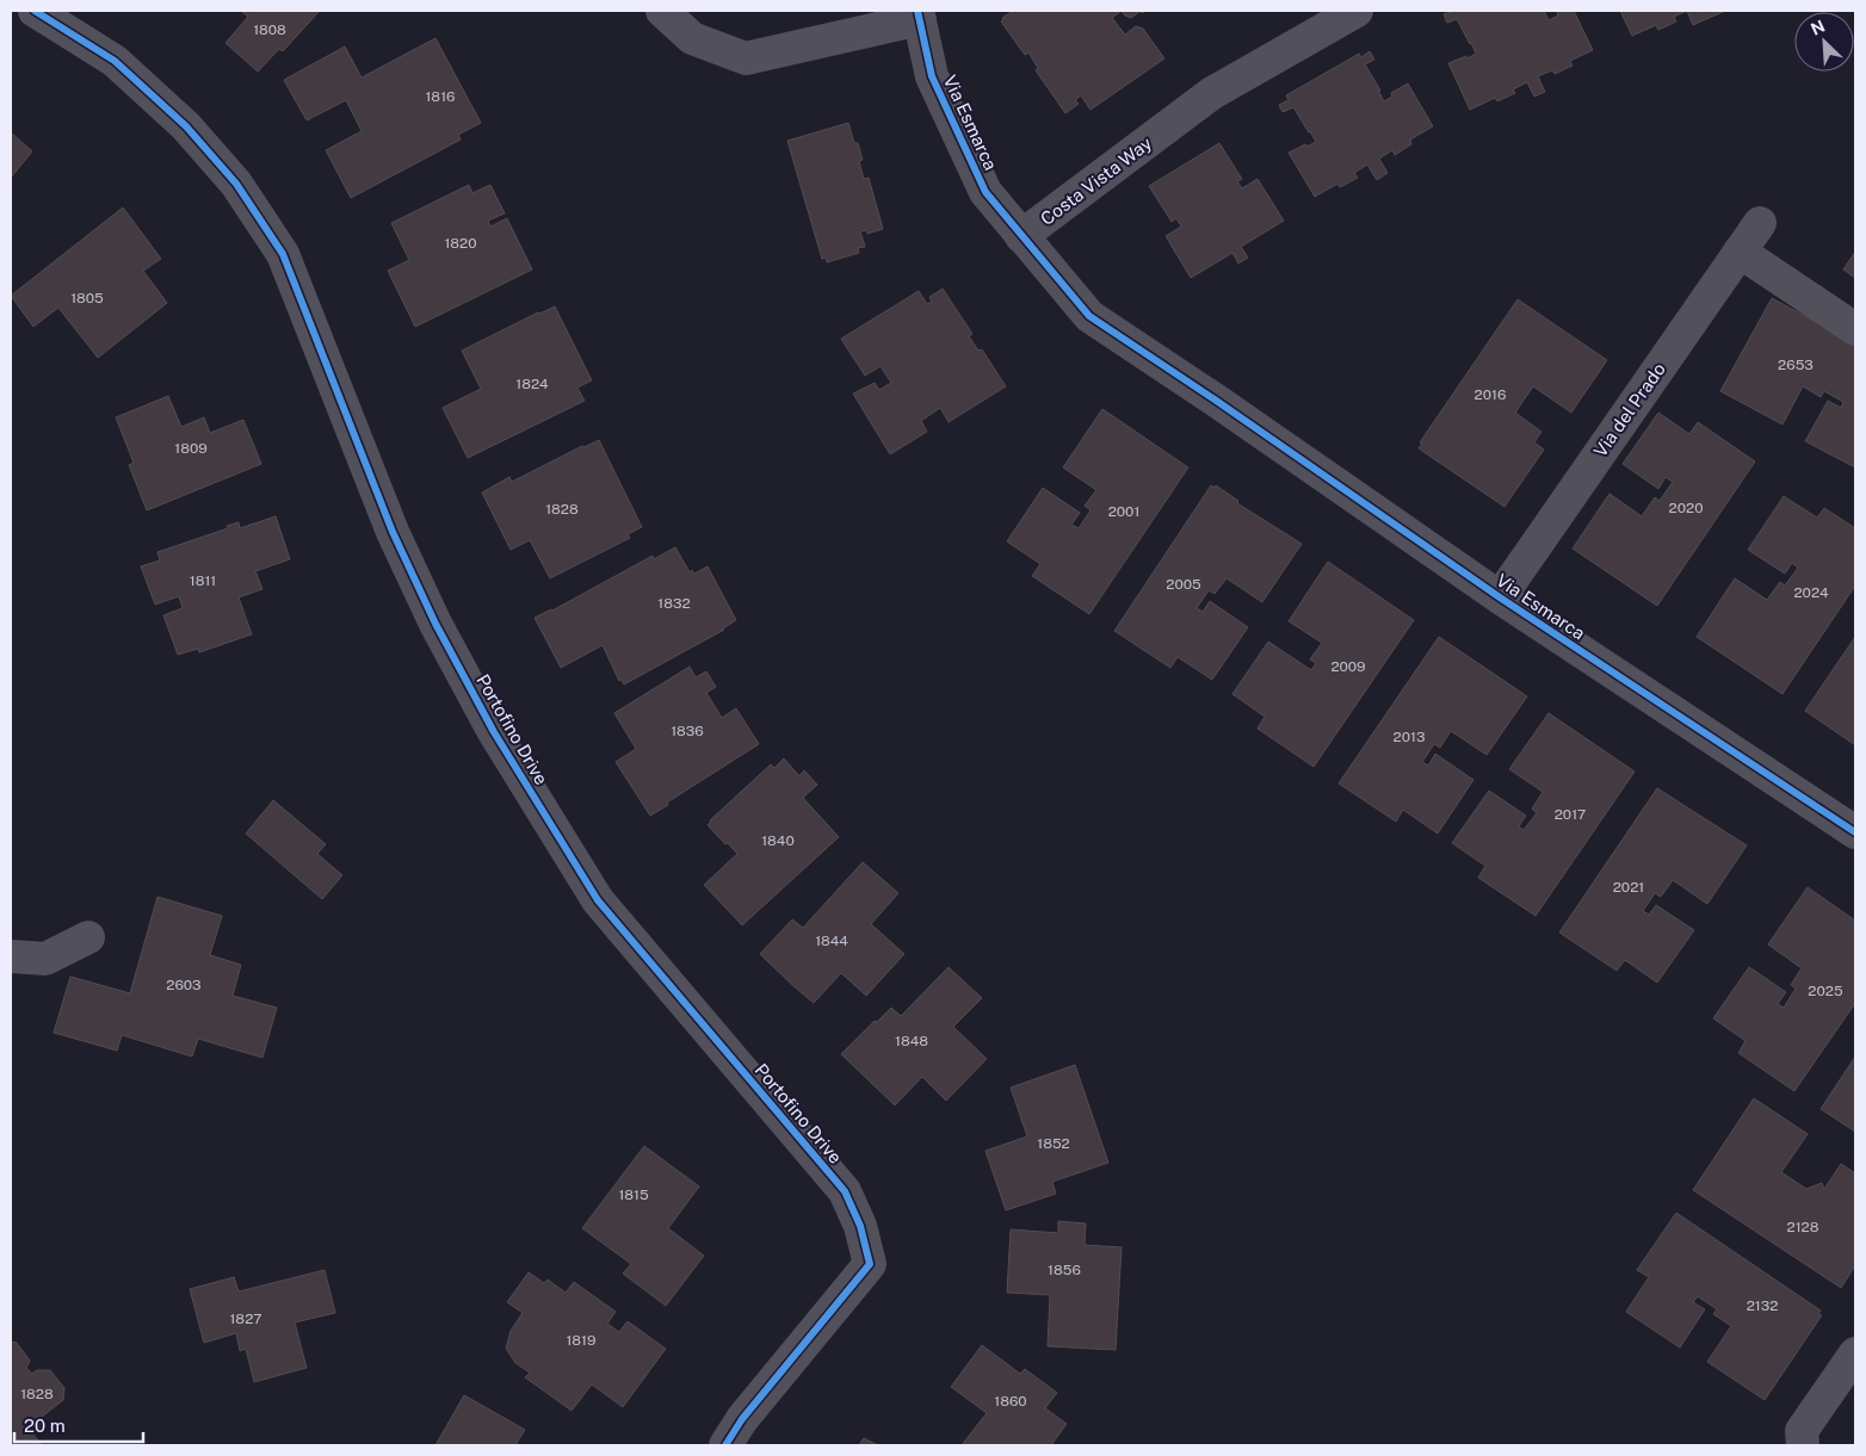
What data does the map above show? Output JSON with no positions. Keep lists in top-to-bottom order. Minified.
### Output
{"streets":{"street":["Via Esmarca","Costa Vista Way","Via del Prado","Portofino Drive"]},"crossings":[["Via Esmarca","Costa Vista Way"],["Via Esmarca","Via del Prado"]],"house_numbers":["1808","1816","1820","1805","2653","1824","2016","1809","2020","1828","2001","1811","2005","2024","1832","2009","1836","2013","2017","1840","2021","1844","2603","2025","1848","1852","1815","2128","1856","2132","1827","1819","1828","1860"],"scale_bar":"20 m","north":"top left"}
